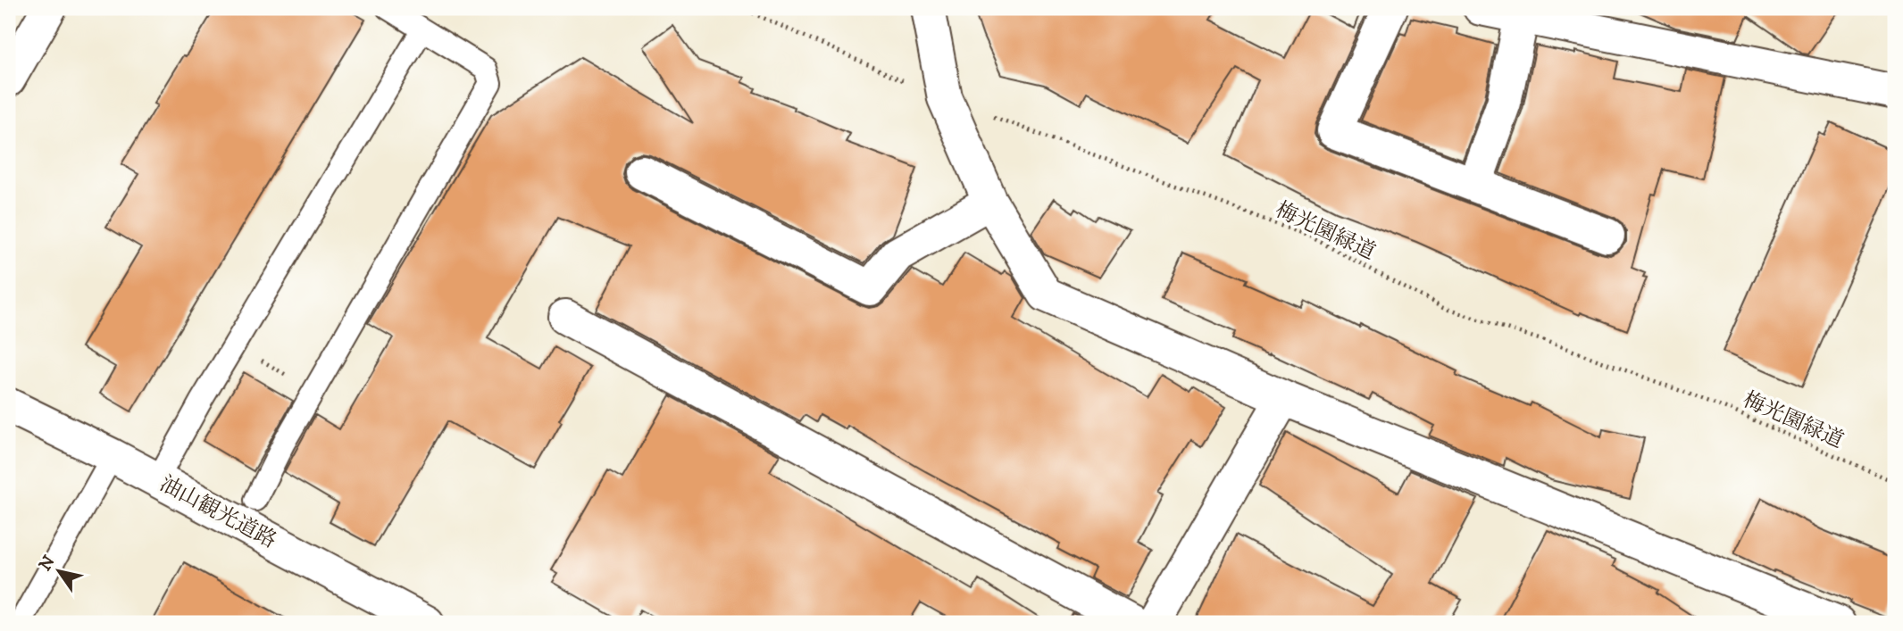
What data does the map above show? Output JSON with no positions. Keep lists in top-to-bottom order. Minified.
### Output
{"streets":{"street":["油山観光道路"],"path":["梅光園緑道"]},"north":"top left"}
